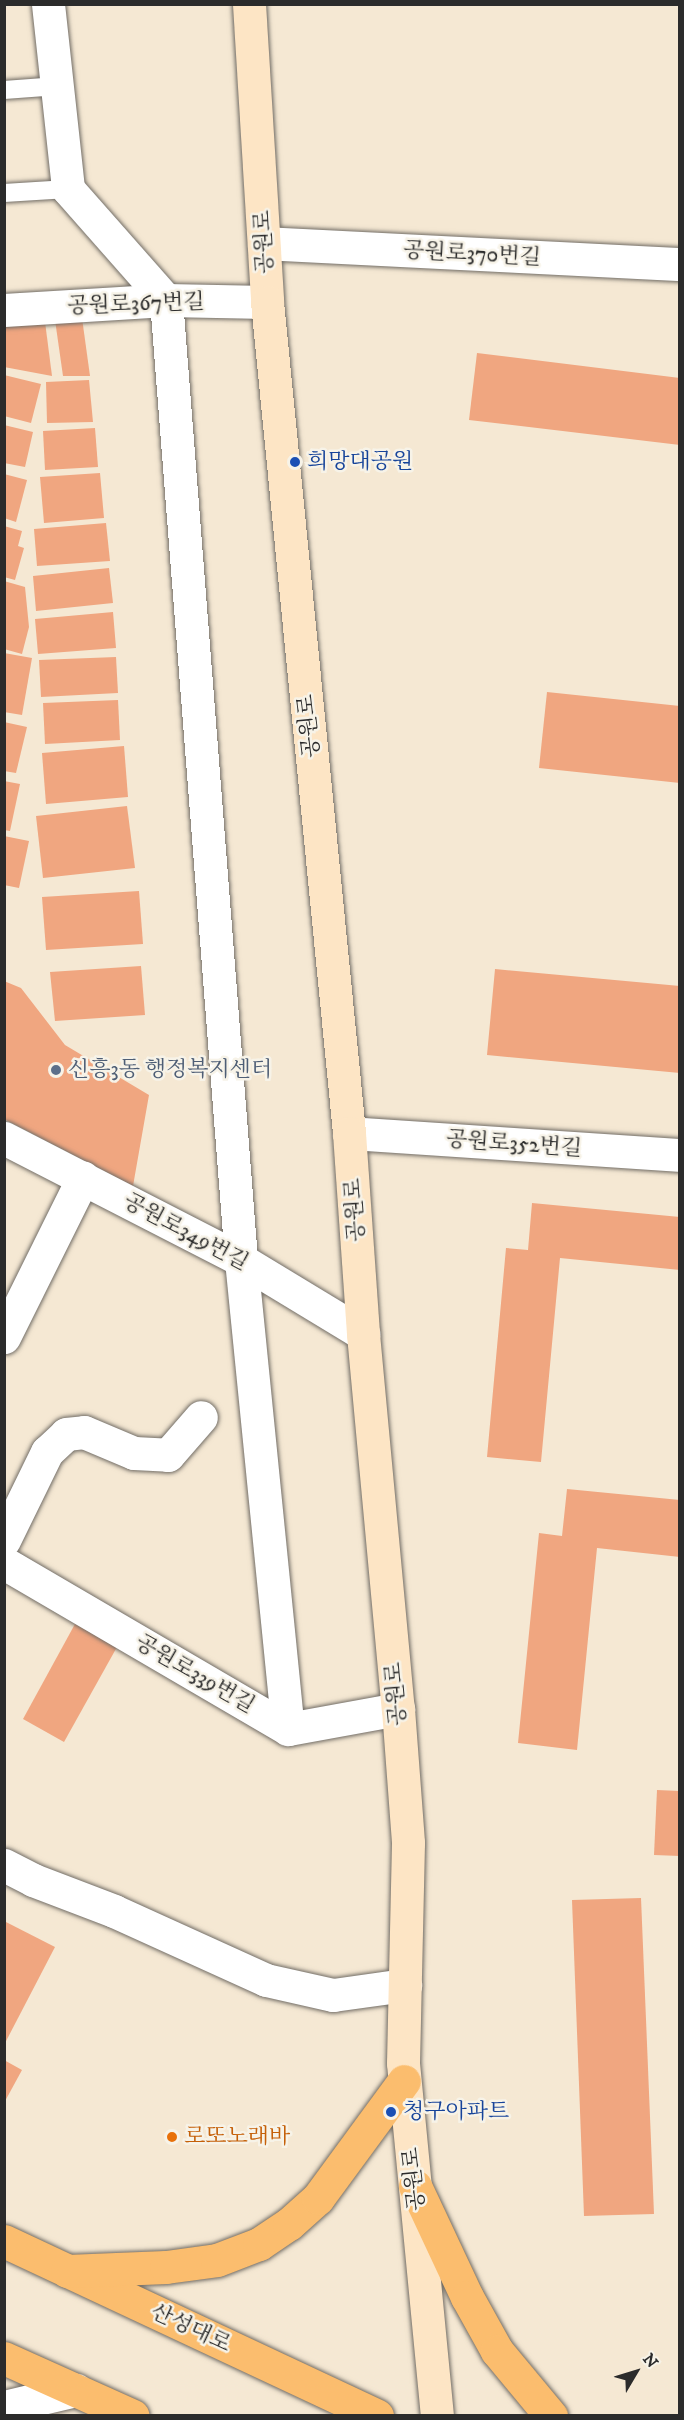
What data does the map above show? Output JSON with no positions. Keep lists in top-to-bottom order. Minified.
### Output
{"streets":{"main road":["공원로","산성대로"],"street":["공원로370번길","공원로367번길","공원로352번길","공원로349번길","공원로339번길"]},"crossings":[["공원로","공원로370번길"],["공원로","공원로367번길"],["공원로","공원로352번길"],["공원로","공원로349번길"]],"places":["희망대공원","신흥3동 행정복지센터","청구아파트","로또노래바"],"north":"top right"}
